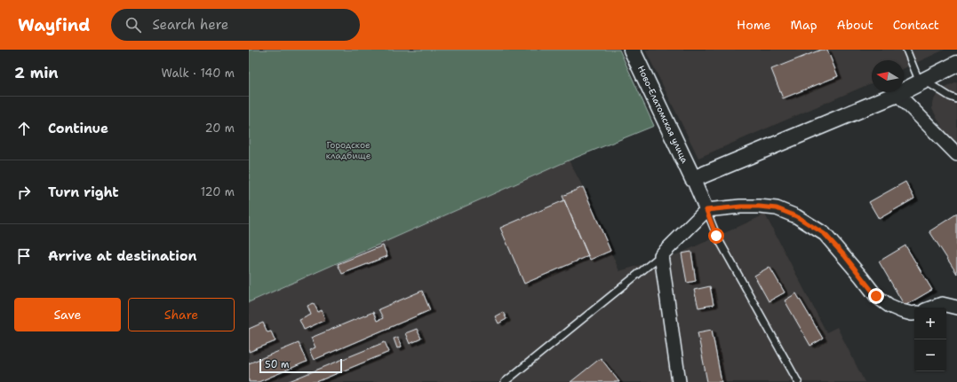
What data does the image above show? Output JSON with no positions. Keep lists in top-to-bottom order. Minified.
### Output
{"streets":{"street":["Ново-Елатомская улица"]},"parks":["Городское кладбище"],"scale_bar":"50 m","north":"left","page":{"header":"Wayfind","search":"Search here","nav":["Home","Map","About","Contact"],"heading":["2 min","Walk · 140 m"],"list":[["Continue","20 m"],["Turn right","120 m"],"Arrive at destination"],"buttons":["Save","Share"],"map_buttons":["+","−"],"scale":"50 m"}}
